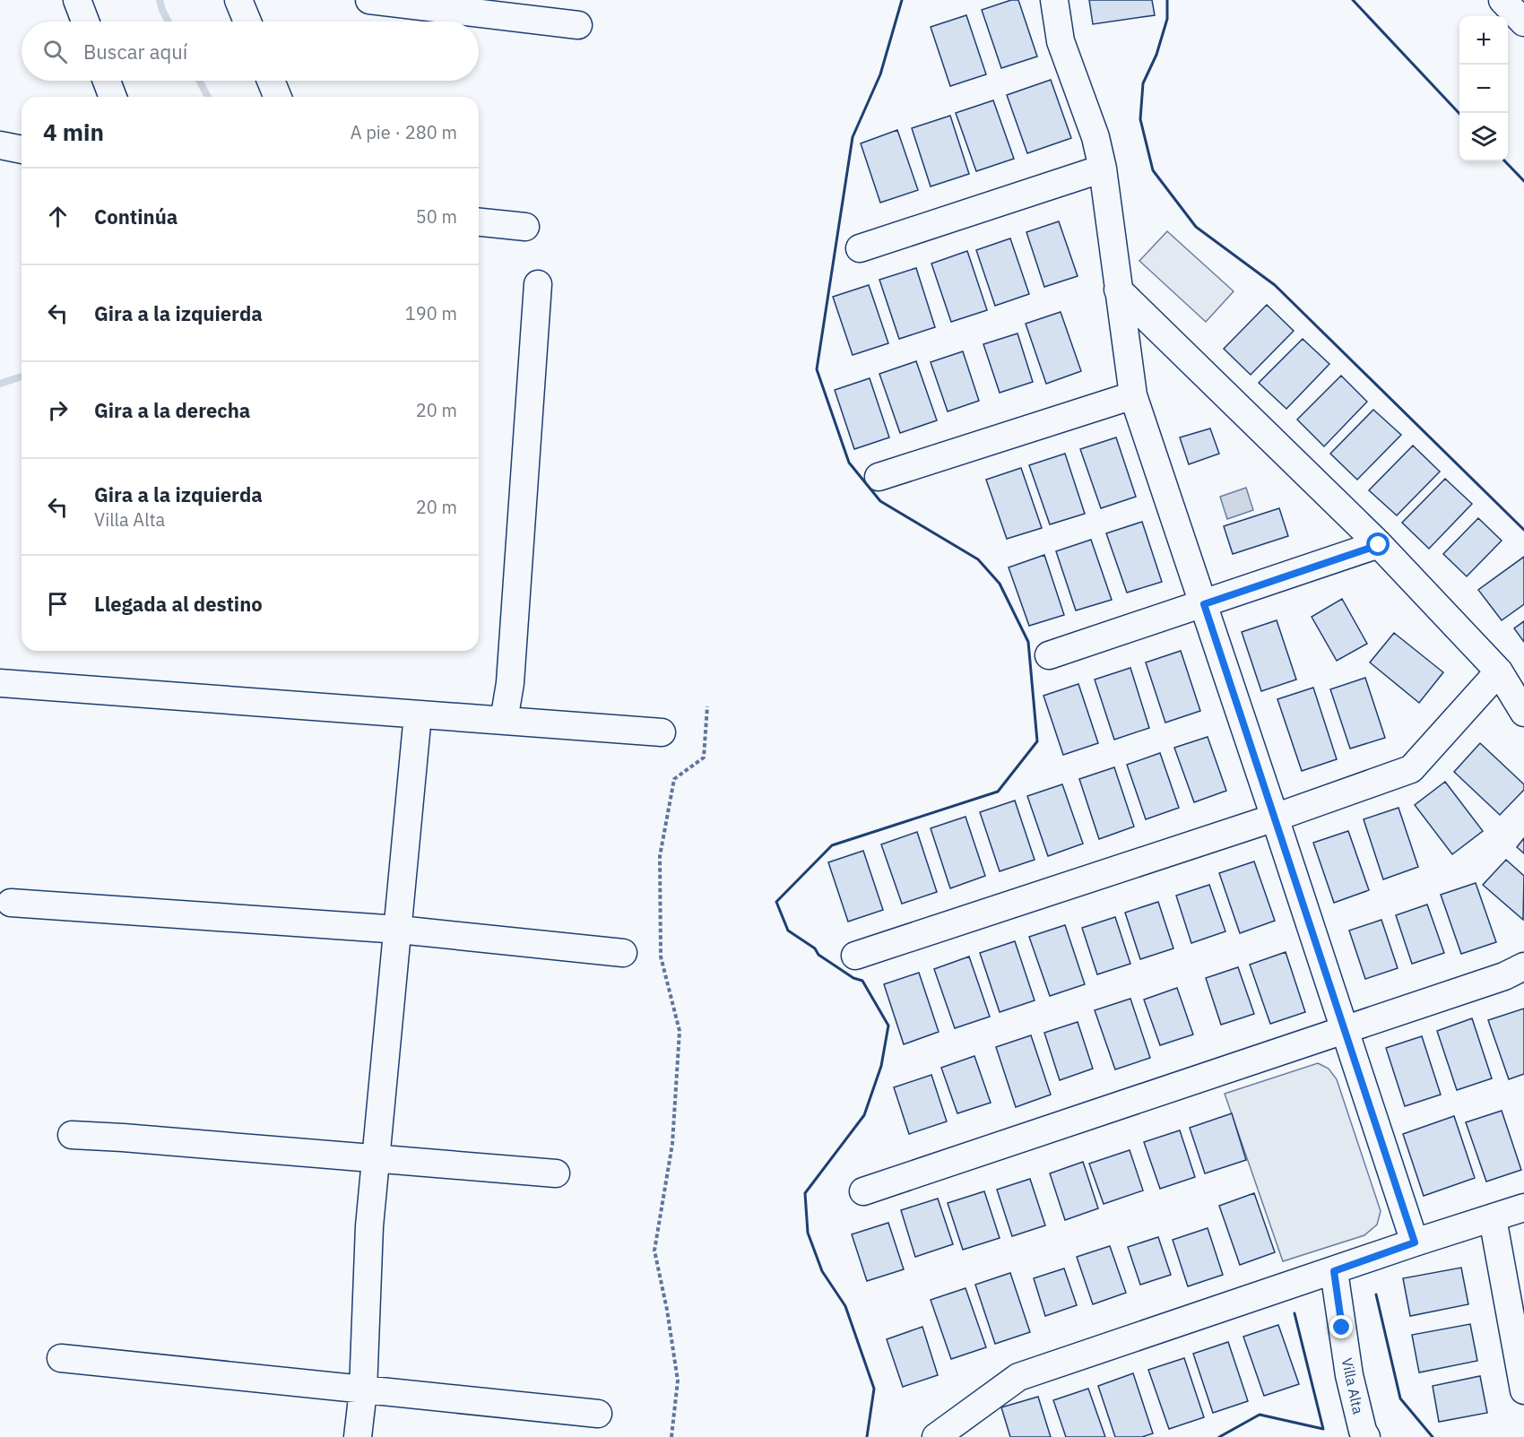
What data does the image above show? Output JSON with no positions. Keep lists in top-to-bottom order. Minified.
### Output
{"streets":{"street":["Villa Alta"]},"page":{"map_buttons":["+","−"],"search":"Buscar aquí","heading":["4 min","A pie · 280 m"],"list":[["Continúa","50 m"],["Gira a la izquierda","190 m"],["Gira a la derecha","20 m"],["Gira a la izquierda","Villa Alta","20 m"],"Llegada al destino"]}}
